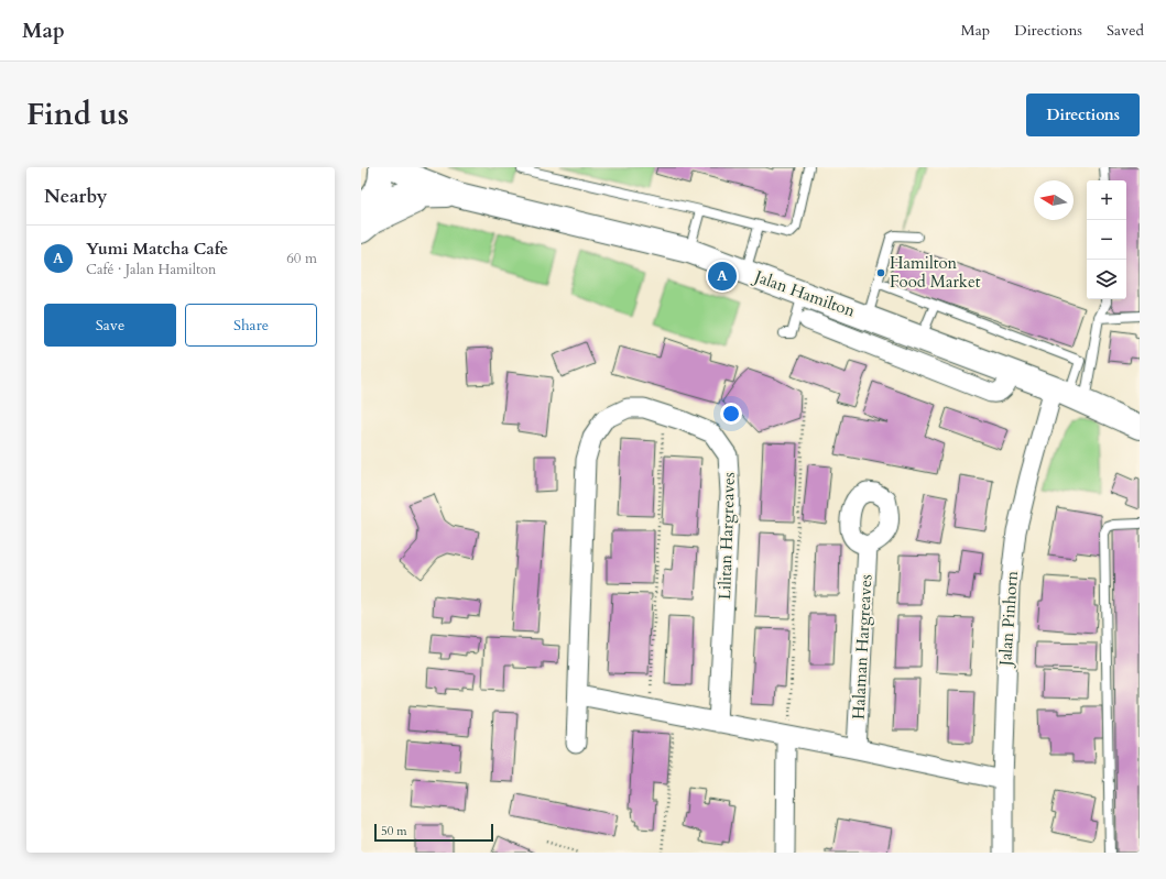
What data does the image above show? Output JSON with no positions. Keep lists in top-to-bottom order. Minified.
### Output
{"streets":{"main road":["Jalan Hamilton"],"street":["Lilitan Hargreaves","Jalan Pinhorn","Halaman Hargreaves"]},"crossings":[["Jalan Hamilton","Jalan Pinhorn"]],"places":["Hamilton Food Market"],"scale_bar":"50 m","north":"left","page":{"header":"Map","nav":["Map","Directions","Saved"],"title":"Find us","buttons":["Directions",["Save","Share"]],"heading":"Nearby","map_buttons":["+","−"],"list":[{"mark":"A","name":"Yumi Matcha Cafe","note":"Café · Jalan Hamilton","value":"60 m"}],"pins":"A","scale":"50 m"}}
